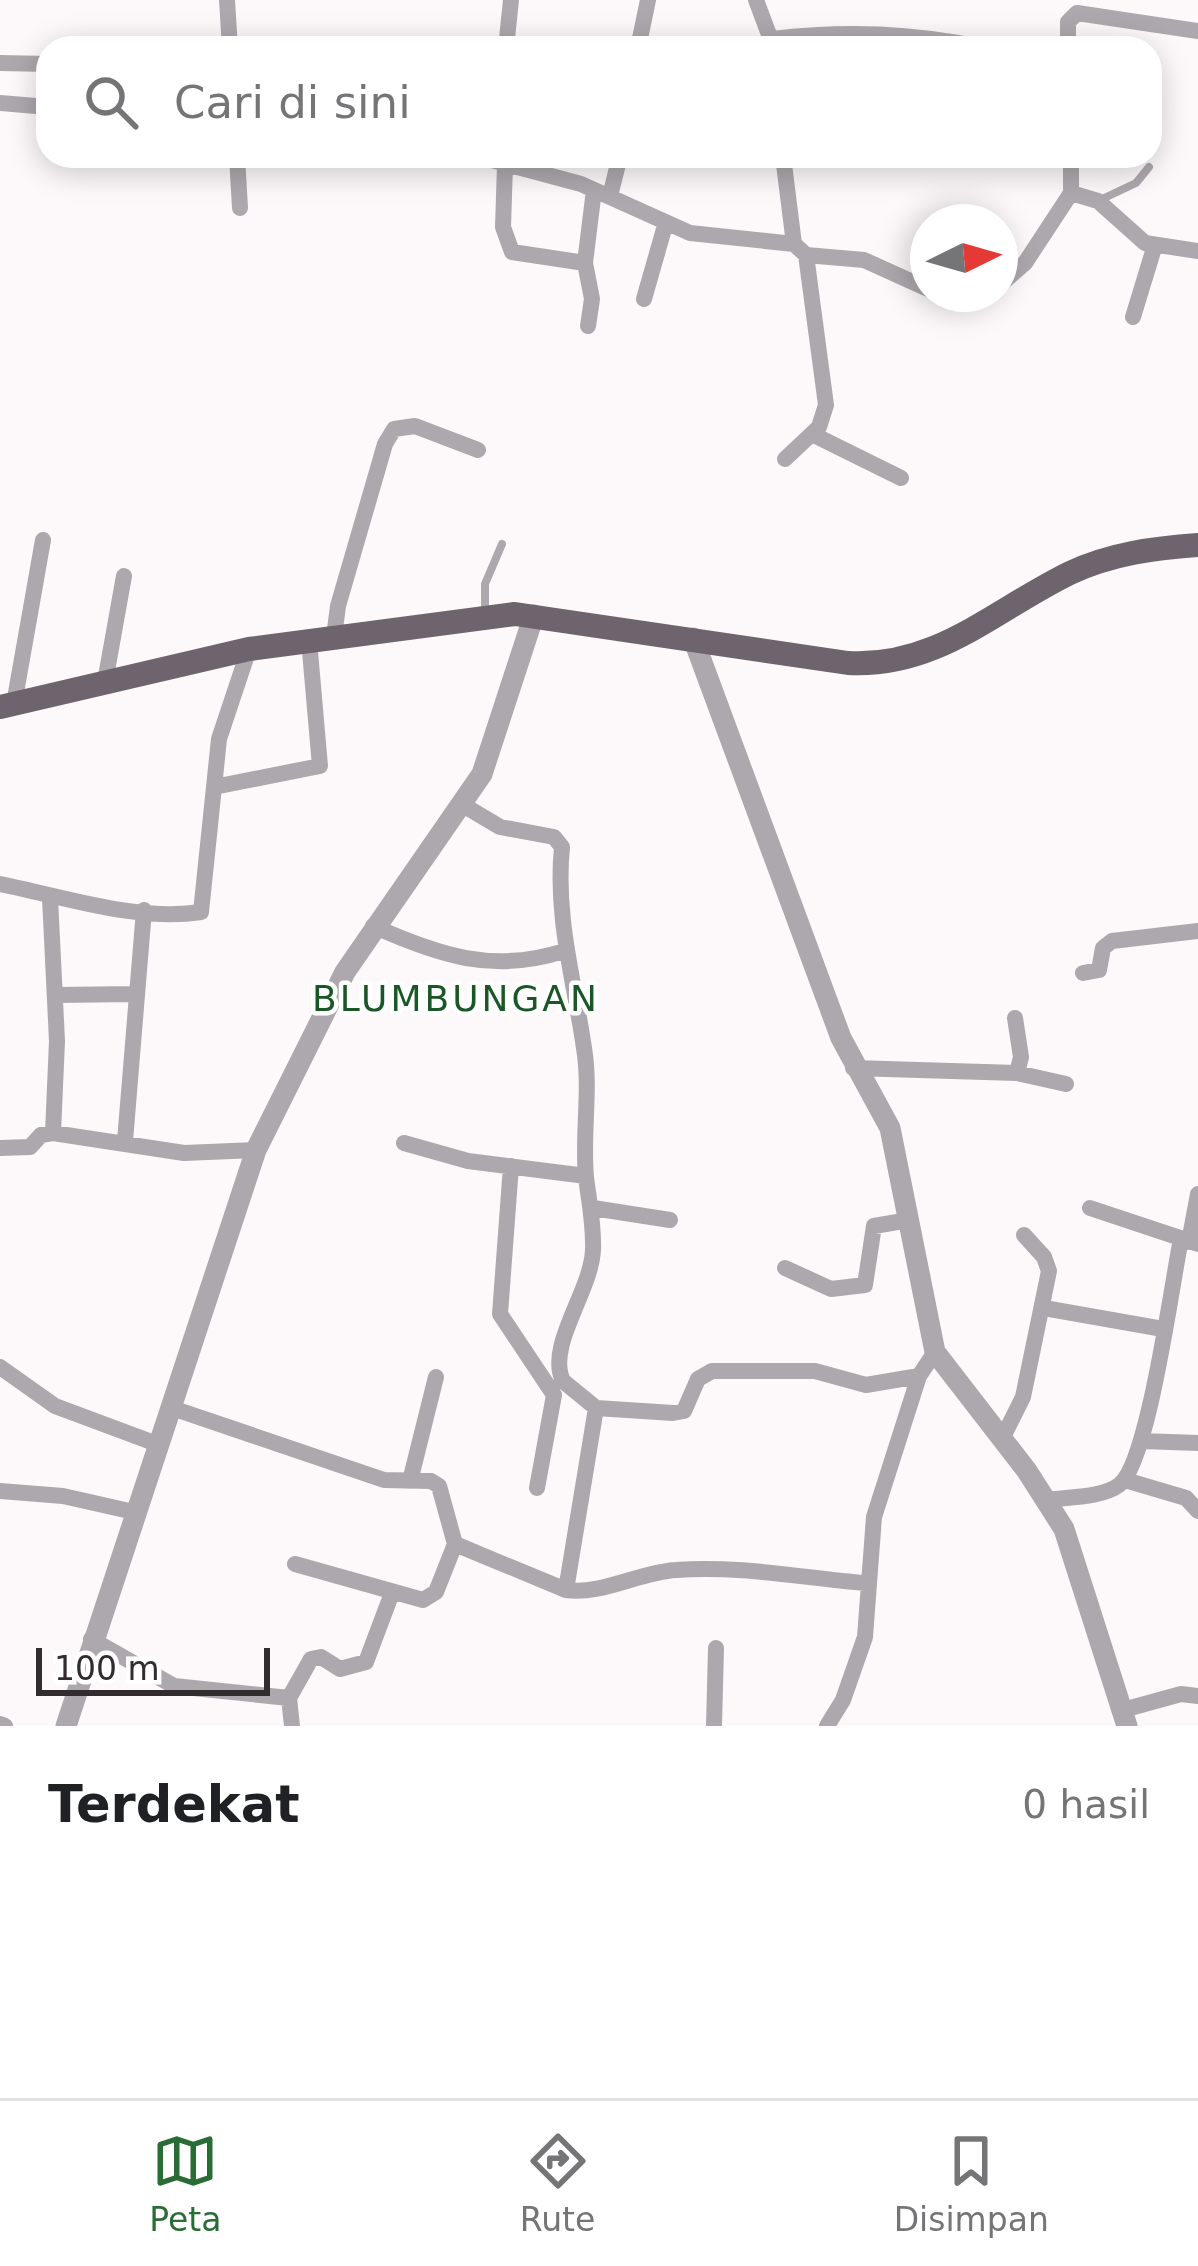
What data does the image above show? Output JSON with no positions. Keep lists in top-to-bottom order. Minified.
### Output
{"districts":["BLUMBUNGAN"],"scale_bar":"100 m","north":"right","page":{"search":"Cari di sini","scale":"100 m","heading":["Terdekat","0 hasil"],"nav":["Peta","Rute","Disimpan"]}}
